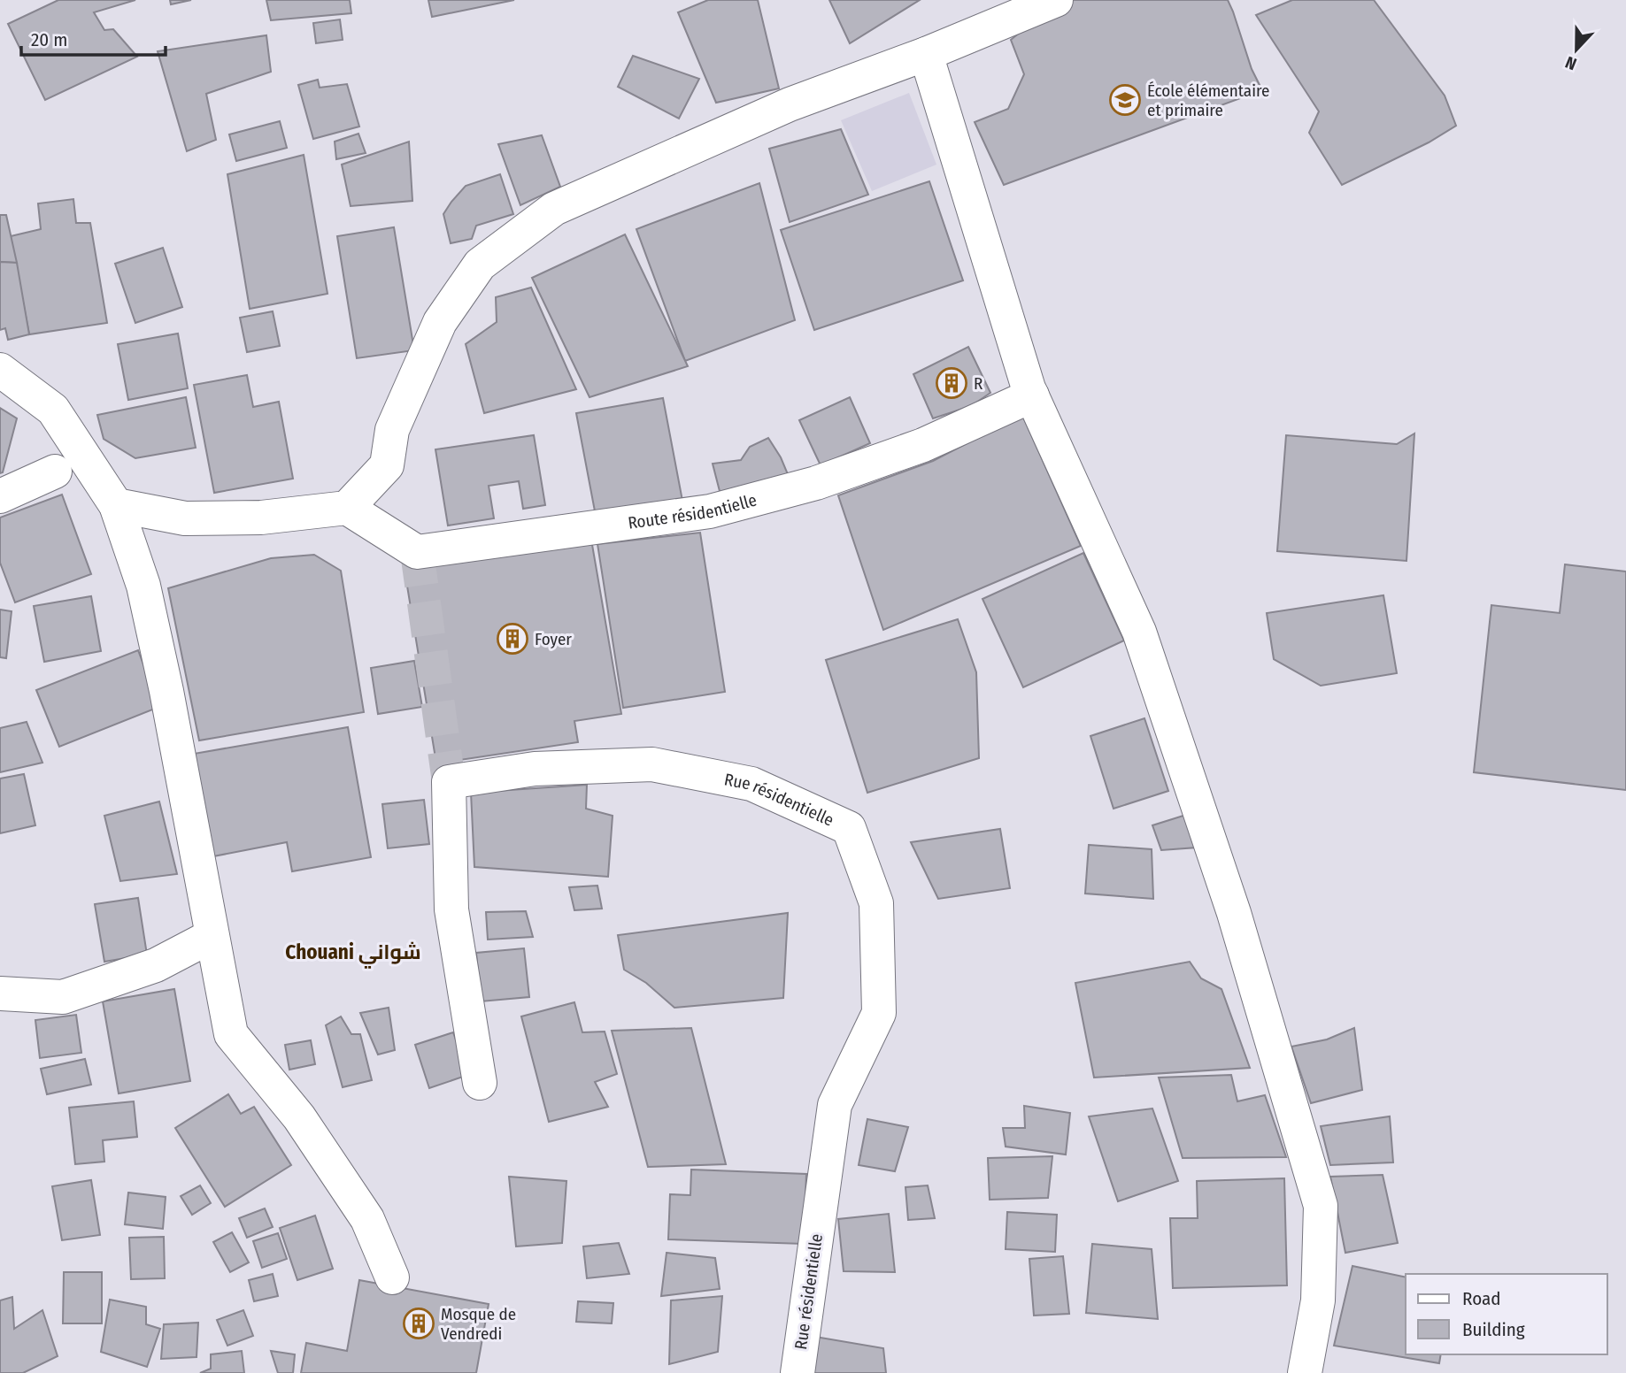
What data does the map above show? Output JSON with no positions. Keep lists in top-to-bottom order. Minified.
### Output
{"streets":{"street":["Route résidentielle","Rue résidentielle"]},"districts":["Chouani شواني"],"places":{"school or university":["École élémentaire et primaire"],"building":["R","Foyer","Mosque de Vendredi"]},"legend":["Road","Building"],"scale_bar":"20 m","north":"bottom"}
